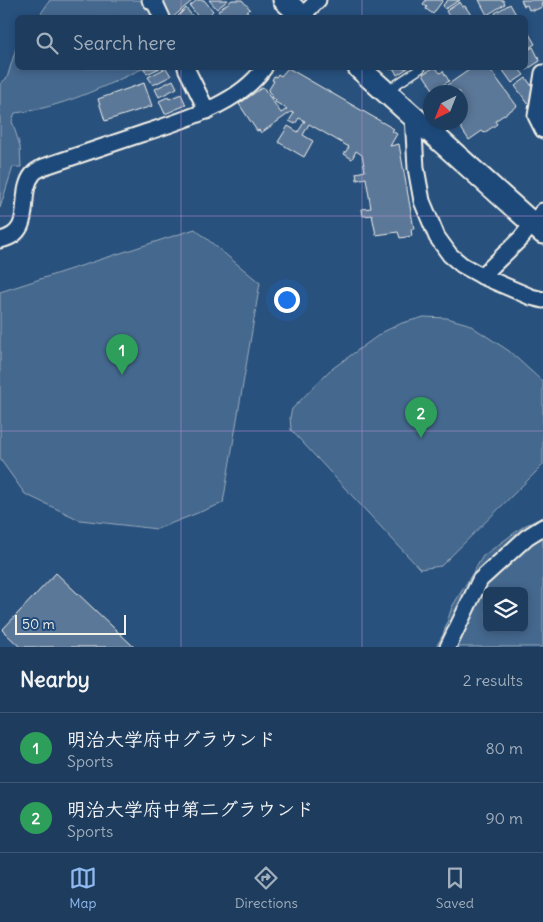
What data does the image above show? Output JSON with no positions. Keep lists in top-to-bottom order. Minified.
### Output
{"scale_bar":"50 m","north":"bottom left","page":{"search":"Search here","pins":["1","2"],"scale":"50 m","heading":["Nearby","2 results"],"list":[{"mark":"1","name":"明治大学府中グラウンド","note":"Sports","value":"80 m"},{"mark":"2","name":"明治大学府中第二グラウンド","note":"Sports","value":"90 m"}],"nav":["Map","Directions","Saved"]}}
